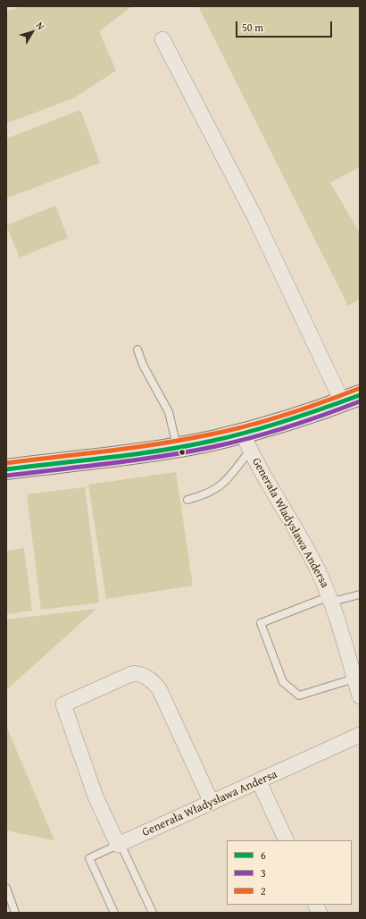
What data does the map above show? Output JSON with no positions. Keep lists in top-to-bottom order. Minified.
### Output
{"streets":{"street":["Generała Władysława Andersa"]},"lines":["transit line 2","transit line 6","transit line 3"],"legend":["6","3","2"],"scale_bar":"50 m","north":"top right"}
